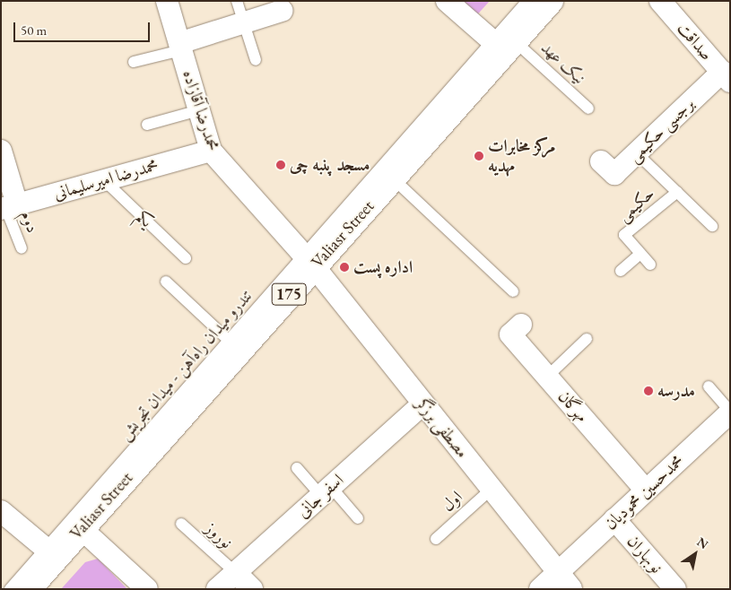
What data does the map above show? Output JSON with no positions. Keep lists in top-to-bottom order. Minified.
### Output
{"streets":{"main road":["Valiasr Street","175"],"street":["صداقت","محمدرضا آقازاده","برجسی حکیمی","محمدرضا امیرسلیمانی","مهرگان","مصطفی برزگر","محمدحسین محمودیان","اسفر جانی","نوبهاران"],"lane":["نیک عهد","حکیمی","یکم","دوم","تندرو میدان راه‌آهن - میدان تجریش","اول","نوروز"]},"crossings":[["صداقت","برجسی حکیمی"],["نیک عهد","Valiasr Street"],["محمدرضا آقازاده","محمدرضا امیرسلیمانی"],["محمدرضا آقازاده","Valiasr Street"],["محمدرضا آقازاده","مصطفی برزگر"],["برجسی حکیمی","حکیمی"],["محمدرضا امیرسلیمانی","یکم"],["محمدرضا امیرسلیمانی","دوم"],["Valiasr Street","تندرو میدان راه‌آهن - میدان تجریش"],["Valiasr Street","مصطفی برزگر"],["مهرگان","محمدحسین محمودیان"],["مصطفی برزگر","محمدحسین محمودیان"],["مصطفی برزگر","اسفر جانی"],["مصطفی برزگر","اول"],["محمدحسین محمودیان","نوبهاران"],["اسفر جانی","نوروز"]],"places":["مرکز مخابرات مهدیه","مسجد پنبه چی","اداره پست","مدرسه"],"scale_bar":"50 m","north":"top right"}
